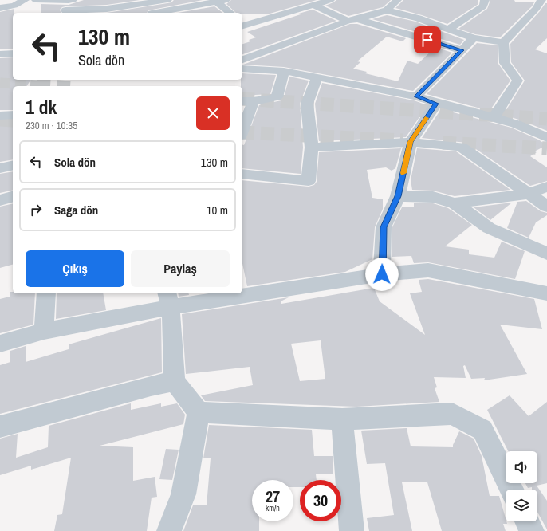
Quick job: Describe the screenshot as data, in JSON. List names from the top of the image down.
{
  "page": {
    "turn": ["130 m", "Sola dön"],
    "heading": ["1 dk", "230 m · 10:35"],
    "list": [
      {
        "name": "Sola dön",
        "value": "130 m"
      },
      {
        "name": "Sağa dön",
        "value": "10 m"
      }
    ],
    "buttons": ["Çıkış", "Paylaş"],
    "speed": "27 km/h",
    "limit": "30"
  }
}
